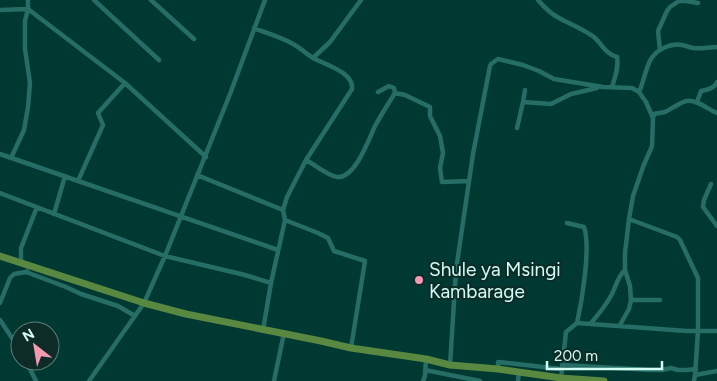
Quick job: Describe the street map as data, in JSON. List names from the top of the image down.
{
  "places": ["Shule ya Msingi Kambarage"],
  "scale_bar": "200 m",
  "north": "top left"
}
